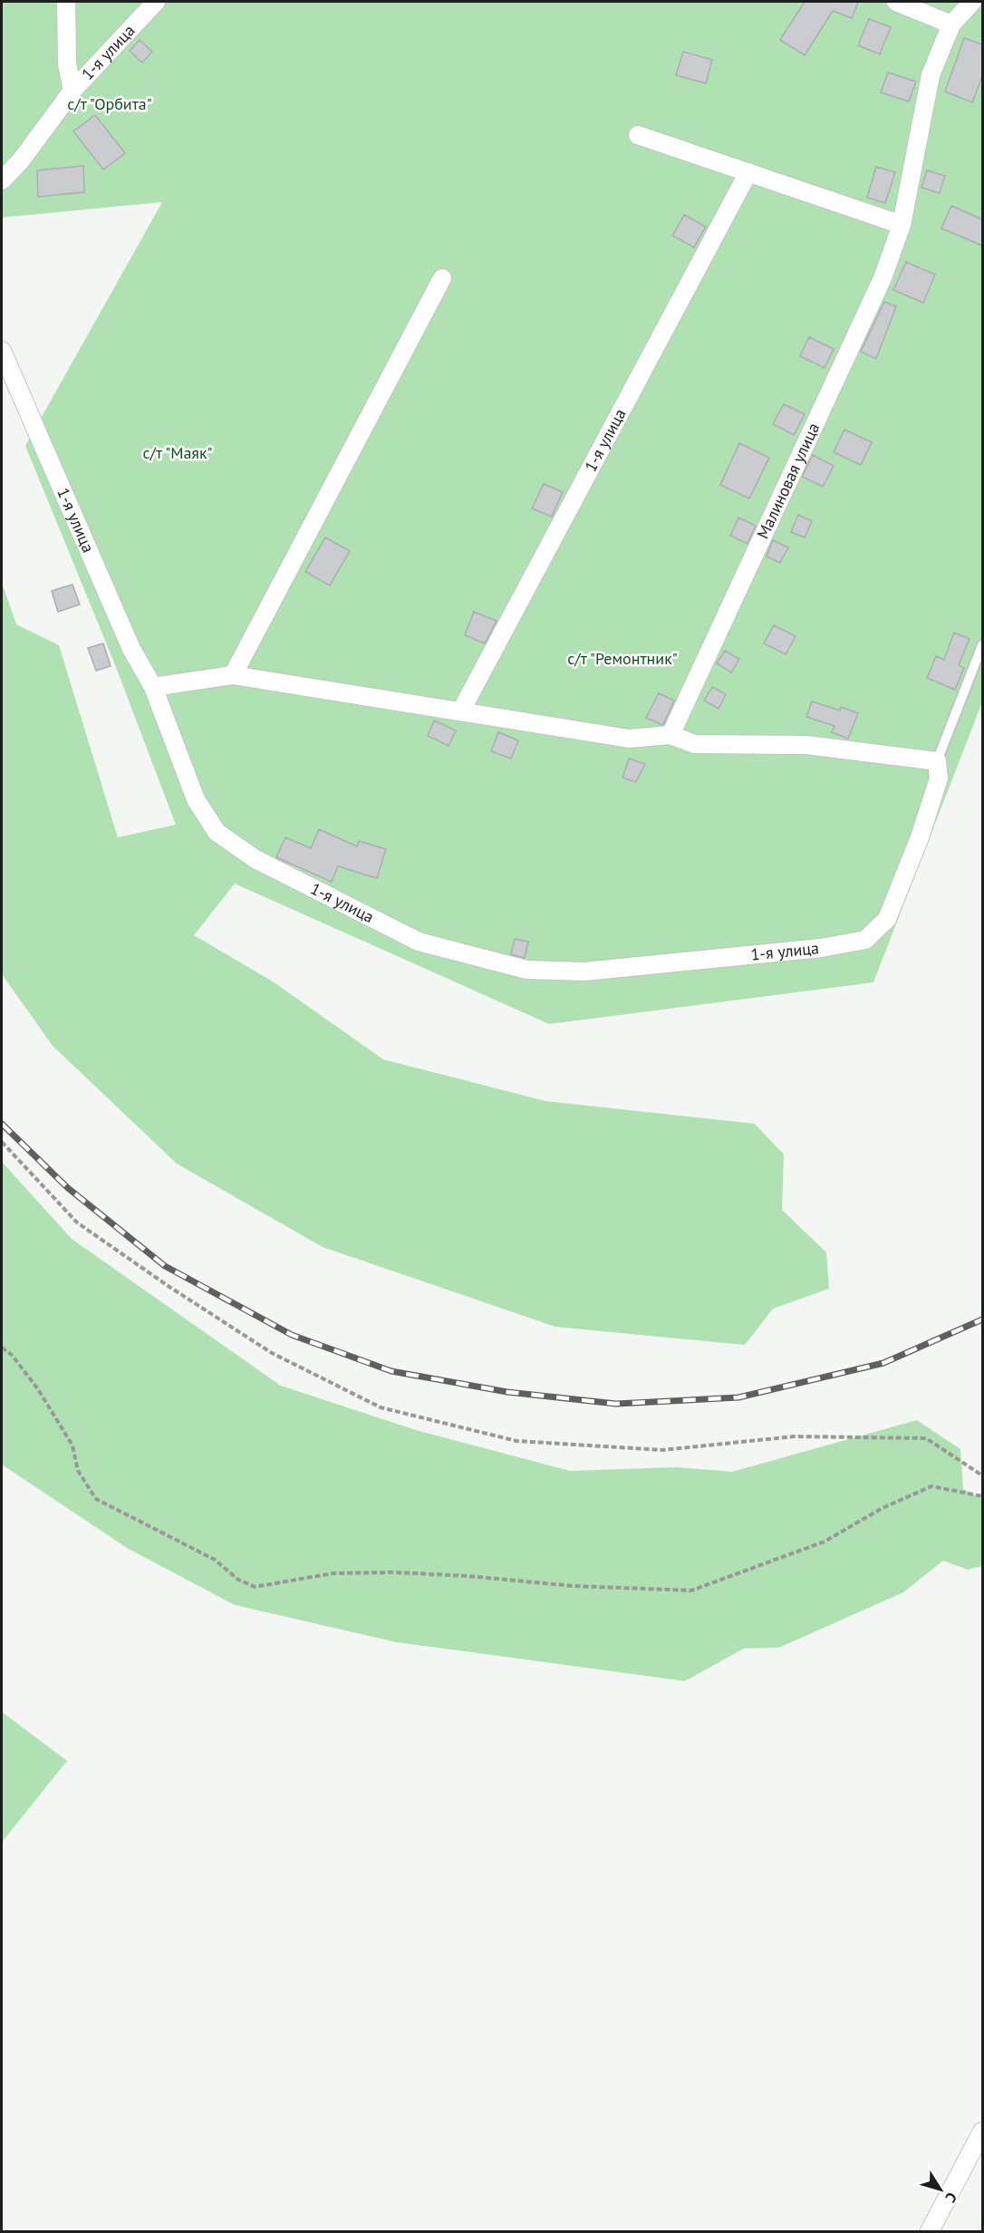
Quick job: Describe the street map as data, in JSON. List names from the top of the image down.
{
  "streets": {
    "street": ["1-я улица", "Малиновая улица"]
  },
  "parks": ["с/т \"Орбита\"", "с/т \"Маяк\"", "с/т \"Ремонтник\""],
  "north": "bottom right"
}
